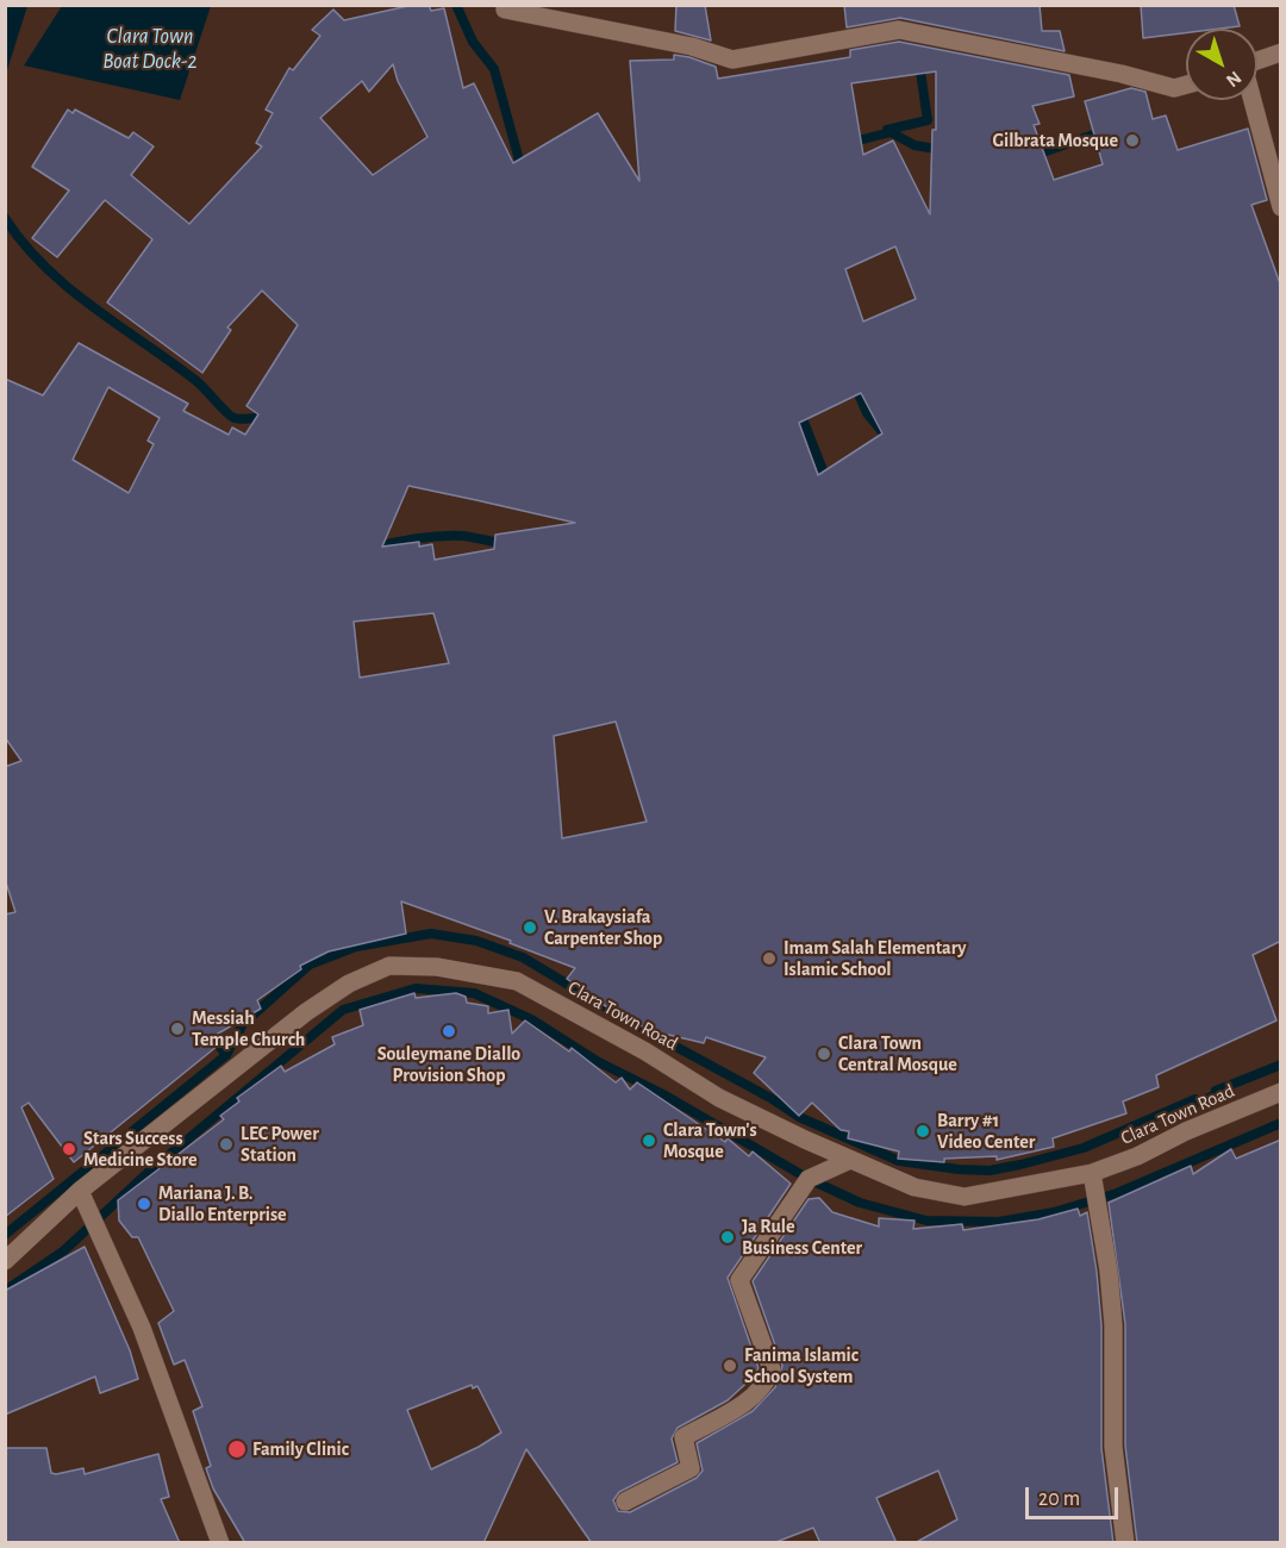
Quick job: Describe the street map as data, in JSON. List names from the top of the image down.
{
  "streets": {
    "street": ["Clara Town Road"]
  },
  "water": ["Clara Town Boat Dock-2"],
  "places": [
    "Gilbrata Mosque",
    "V. Brakaysiafa Carpenter Shop",
    "Imam Salah Elementary Islamic School",
    "Messiah Temple Church",
    "Souleymane Diallo Provision Shop",
    "Clara Town Central Mosque",
    "Barry #1 Video Center",
    "Clara Town's Mosque",
    "LEC Power Station",
    "Stars Success Medicine Store",
    "Mariana J. B. Diallo Enterprise",
    "Ja Rule Business Center",
    "Fanima Islamic School System",
    "Family Clinic"
  ],
  "scale_bar": "20 m",
  "north": "bottom right"
}
